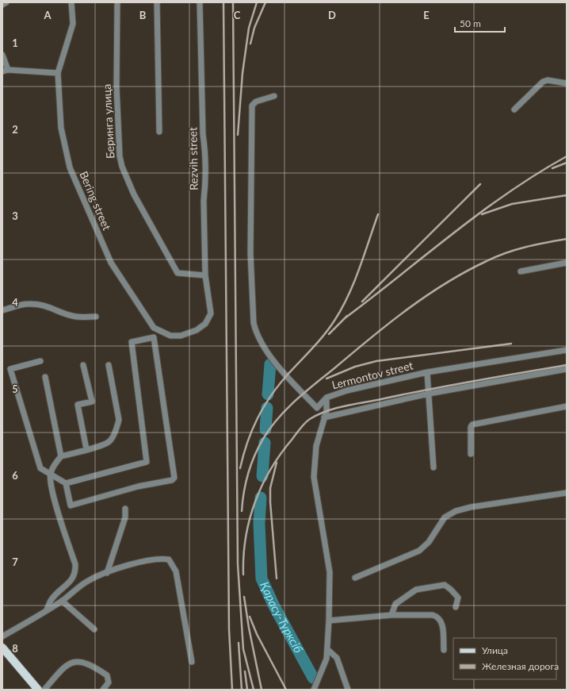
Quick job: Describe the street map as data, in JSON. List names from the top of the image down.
{
  "streets": {
    "street": [
      "Беринга улица",
      "Rezvih street",
      "Bering street",
      "Lermontov street"
    ]
  },
  "crossings": [
    ["Беринга улица", "Rezvih street"],
    ["Rezvih street", "Bering street"]
  ],
  "water": ["Қарасу-Түрксіб"],
  "legend": ["Улица", "Железная дорога"],
  "scale_bar": "50 m",
  "grid": {
    "columns": [
      "A",
      "B",
      "C",
      "D",
      "E"
    ],
    "rows": [
      "1",
      "2",
      "3",
      "4",
      "5",
      "6",
      "7",
      "8"
    ]
  }
}
